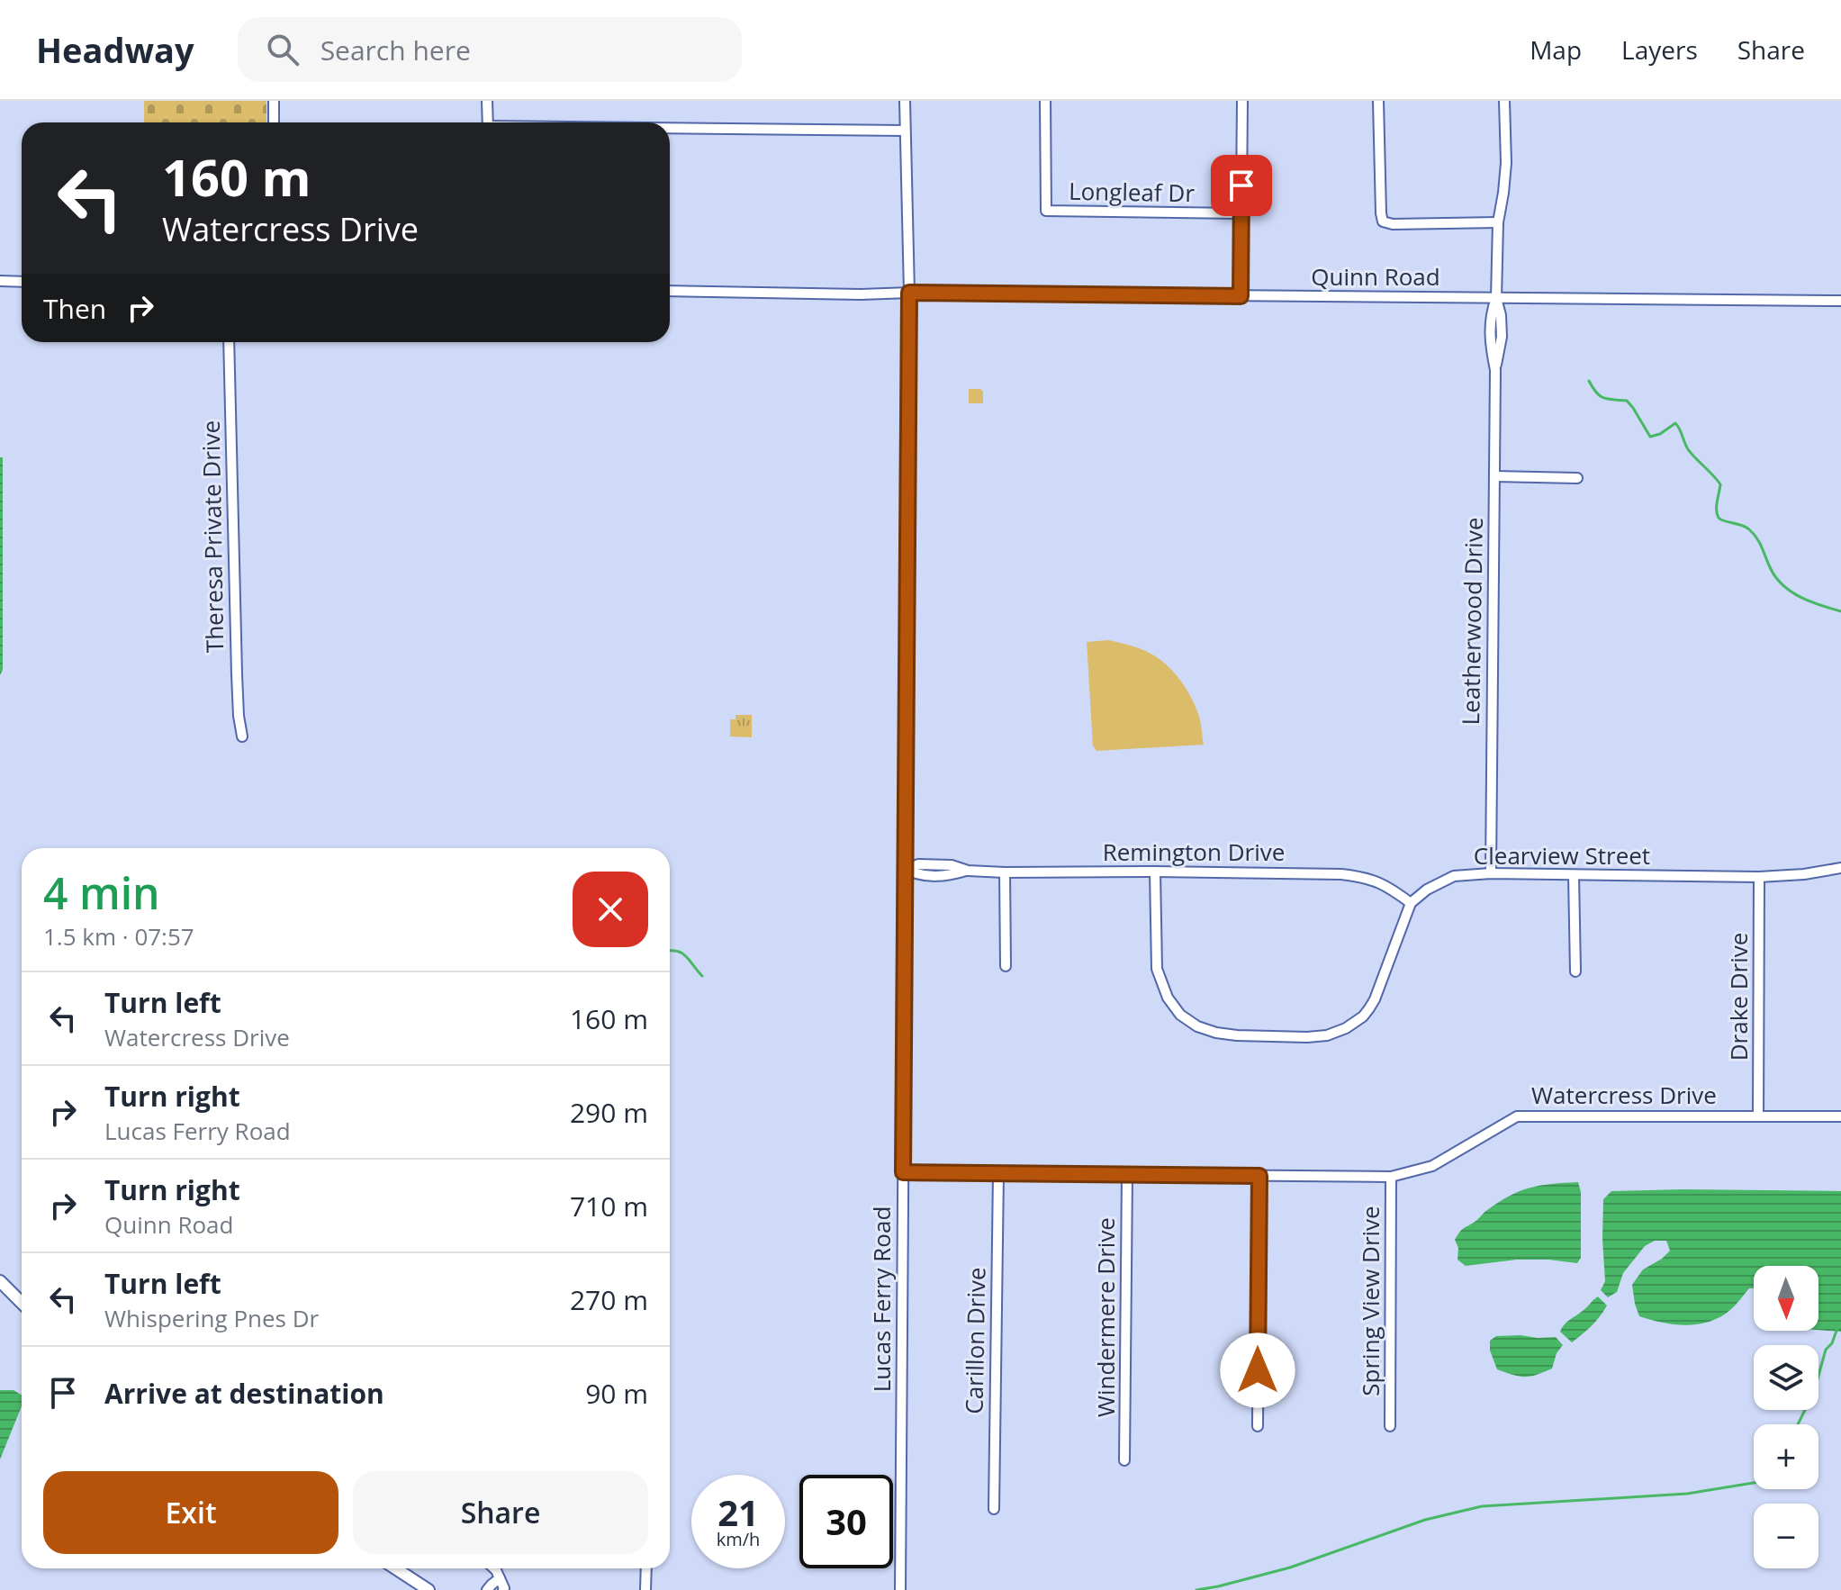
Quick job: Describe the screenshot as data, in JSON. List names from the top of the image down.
{
  "streets": {
    "street": [
      "Longleaf Dr",
      "Quinn Road",
      "Theresa Private Drive",
      "Leatherwood Drive",
      "Remington Drive",
      "Clearview Street",
      "Drake Drive",
      "Watercress Drive",
      "Lucas Ferry Road",
      "Spring View Drive",
      "Windermere Drive",
      "Carillon Drive"
    ]
  },
  "crossings": [
    ["Quinn Road", "Leatherwood Drive"],
    ["Quinn Road", "Lucas Ferry Road"],
    ["Leatherwood Drive", "Clearview Street"],
    ["Remington Drive", "Clearview Street"],
    ["Remington Drive", "Lucas Ferry Road"],
    ["Clearview Street", "Drake Drive"],
    ["Drake Drive", "Watercress Drive"],
    ["Watercress Drive", "Lucas Ferry Road"],
    ["Watercress Drive", "Spring View Drive"],
    ["Watercress Drive", "Windermere Drive"],
    ["Watercress Drive", "Carillon Drive"]
  ],
  "north": "bottom",
  "page": {
    "header": "Headway",
    "search": "Search here",
    "nav": ["Map", "Layers", "Share"],
    "turn": ["160 m", "Watercress Drive"],
    "then": "Then",
    "heading": ["4 min", "1.5 km · 07:57"],
    "list": [
      {
        "name": "Turn left",
        "note": "Watercress Drive",
        "value": "160 m"
      },
      {
        "name": "Turn right",
        "note": "Lucas Ferry Road",
        "value": "290 m"
      },
      {
        "name": "Turn right",
        "note": "Quinn Road",
        "value": "710 m"
      },
      {
        "name": "Turn left",
        "note": "Whispering Pnes Dr",
        "value": "270 m"
      },
      {
        "name": "Arrive at destination",
        "value": "90 m"
      }
    ],
    "map_buttons": ["+", "−"],
    "buttons": ["Exit", "Share"],
    "speed": "21 km/h",
    "limit": "30"
  }
}
